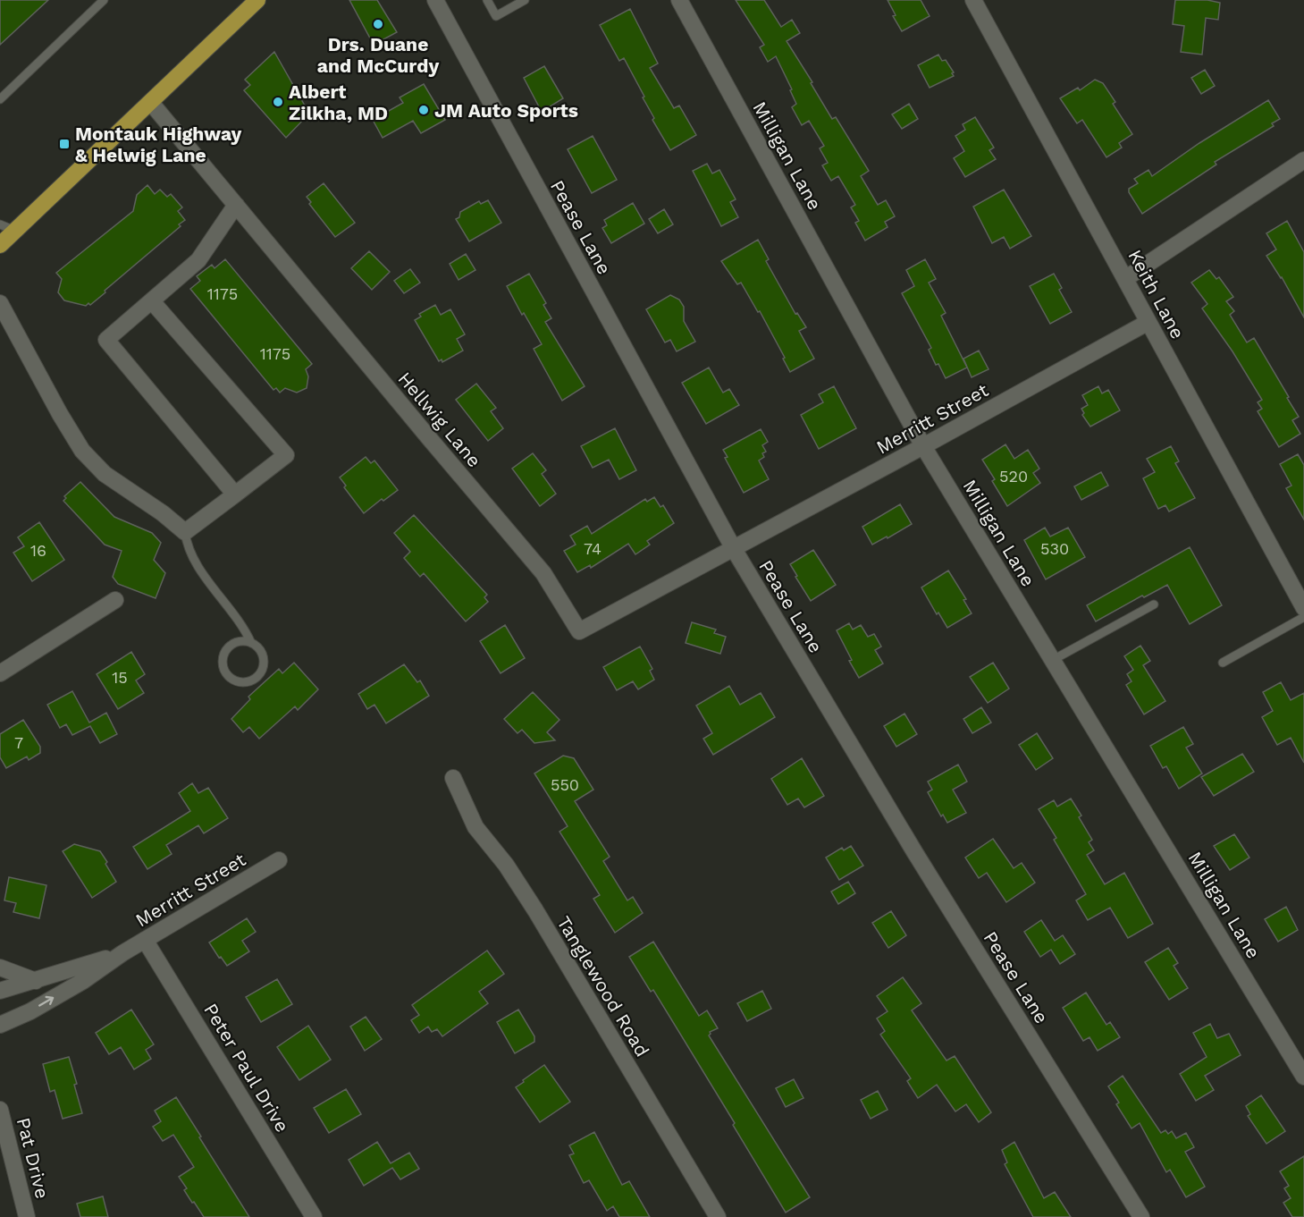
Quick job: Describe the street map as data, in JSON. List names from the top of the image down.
{
  "streets": {
    "street": [
      "Milligan Lane",
      "Pease Lane",
      "Keith Lane",
      "Merritt Street",
      "Hellwig Lane",
      "Tanglewood Road",
      "Peter Paul Drive",
      "Pat Drive"
    ]
  },
  "crossings": [
    ["Milligan Lane", "Merritt Street"],
    ["Pease Lane", "Merritt Street"],
    ["Pease Lane", "Hellwig Lane"],
    ["Keith Lane", "Merritt Street"],
    ["Merritt Street", "Hellwig Lane"],
    ["Merritt Street", "Peter Paul Drive"]
  ],
  "places": {
    "other": ["Drs. Duane and McCurdy", "Albert Zilkha, MD", "JM Auto Sports"],
    "transit": ["Montauk Highway & Helwig Lane"]
  },
  "house_numbers": [
    "1175",
    "1175",
    "520",
    "74",
    "530",
    "16",
    "15",
    "7",
    "550"
  ]
}
